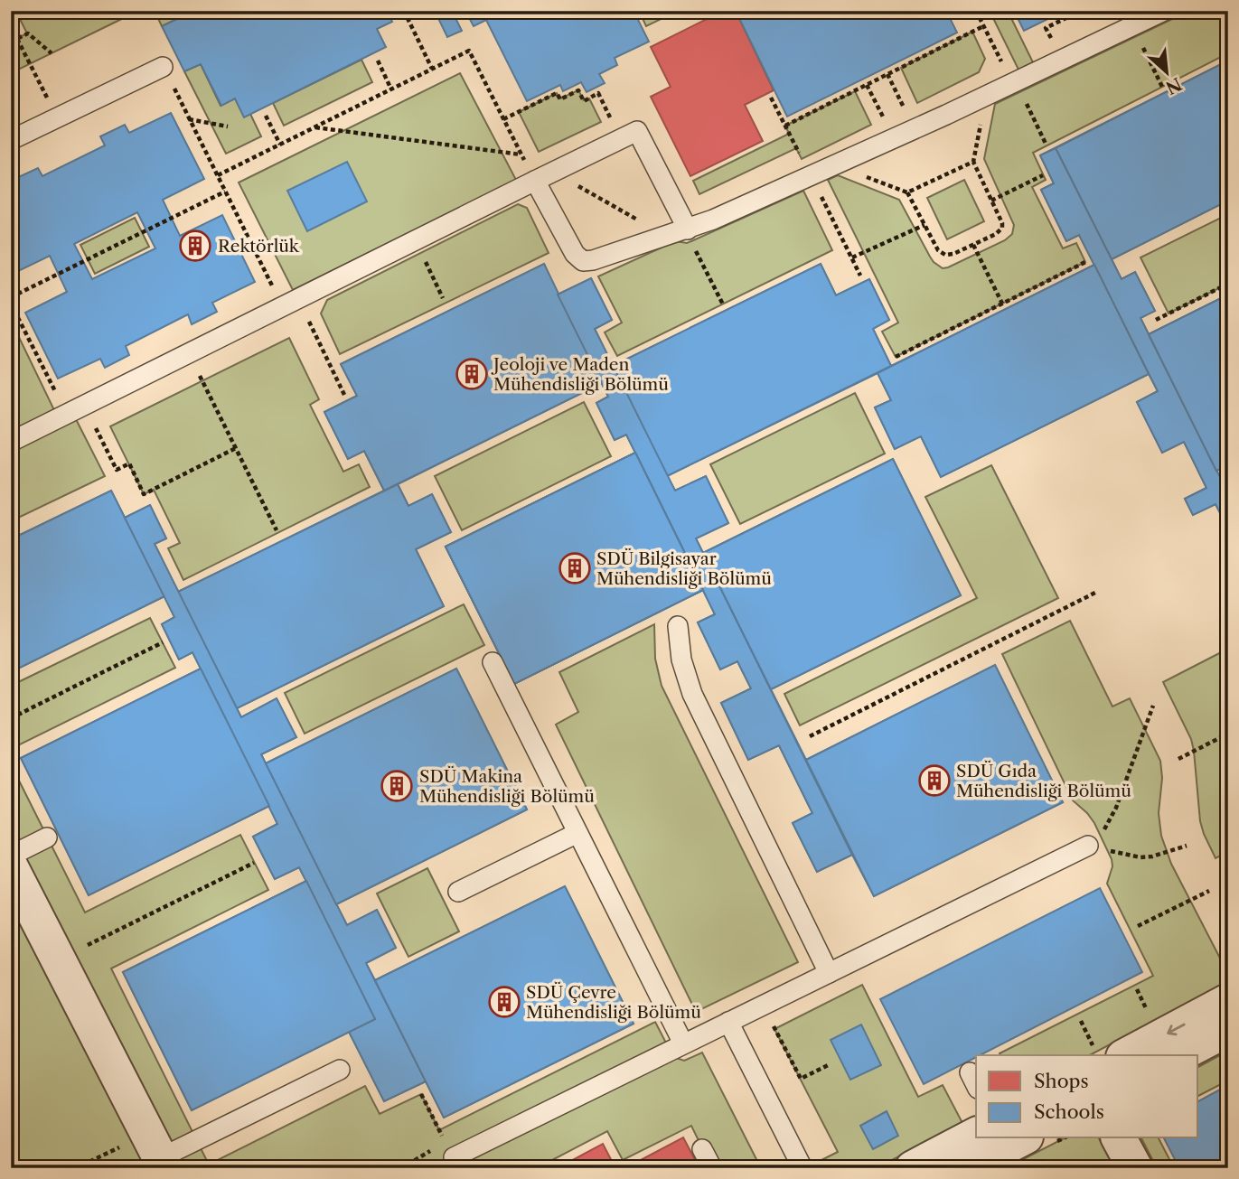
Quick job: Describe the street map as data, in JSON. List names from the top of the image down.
{
  "places": {
    "building": [
      "Rektörlük",
      "Jeoloji ve Maden Mühendisliği Bölümü",
      "SDÜ Bilgisayar Mühendisliği Bölümü",
      "SDÜ Gıda Mühendisliği Bölümü",
      "SDÜ Makina Mühendisliği Bölümü",
      "SDÜ Çevre Mühendisliği Bölümü"
    ]
  },
  "legend": ["Shops", "Schools"],
  "north": "bottom right"
}
